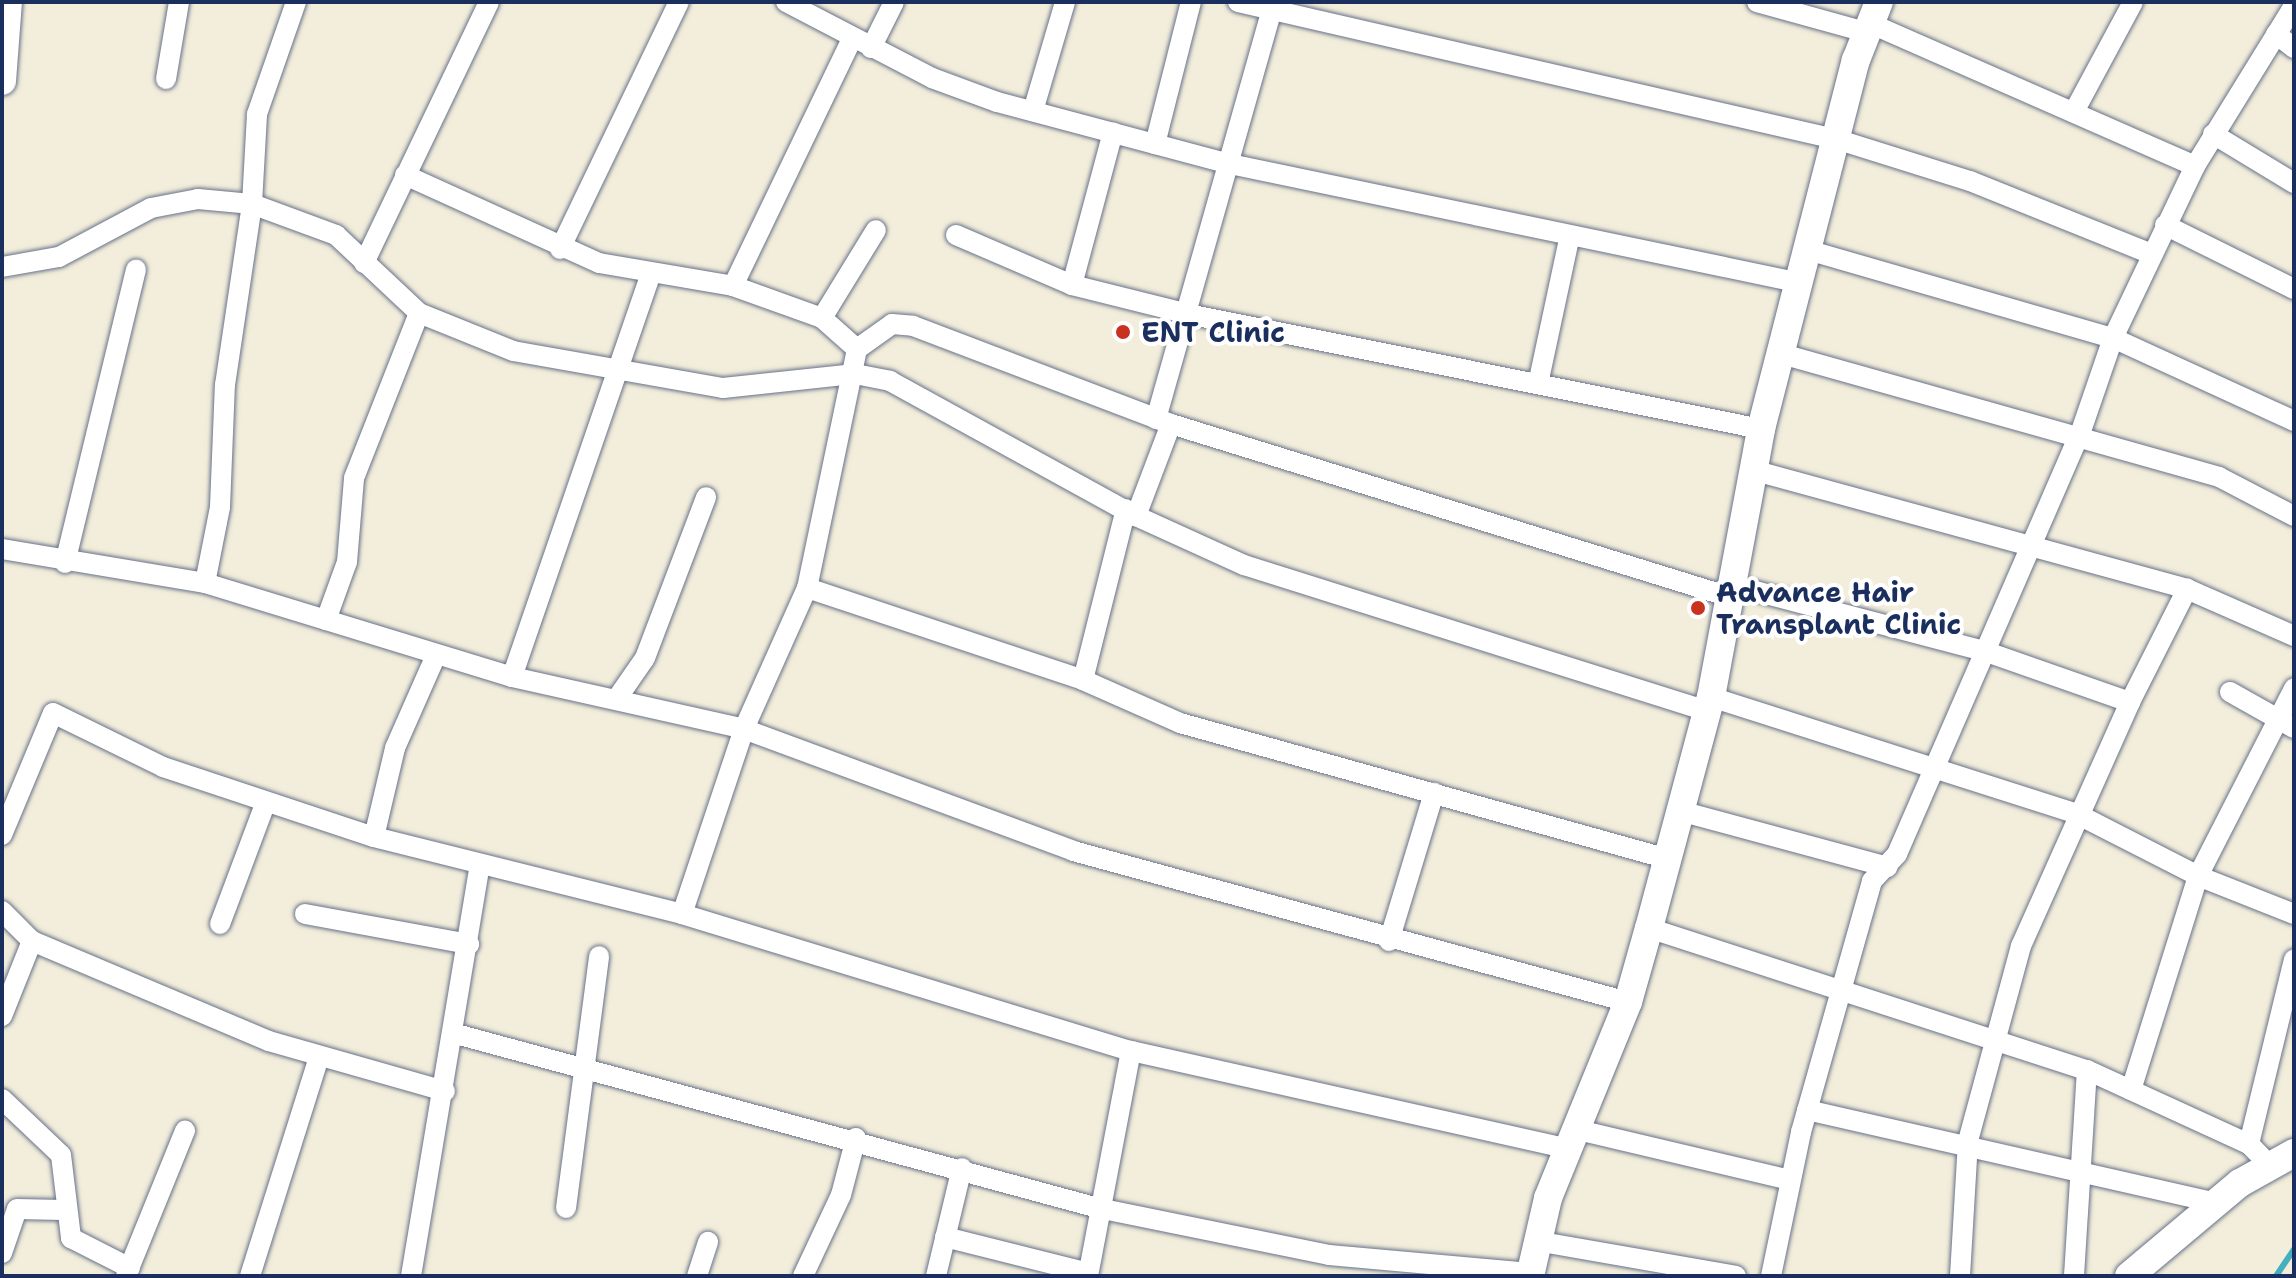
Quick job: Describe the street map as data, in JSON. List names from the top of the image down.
{
  "places": ["ENT Clinic", "Advance Hair Transplant Clinic"]
}
